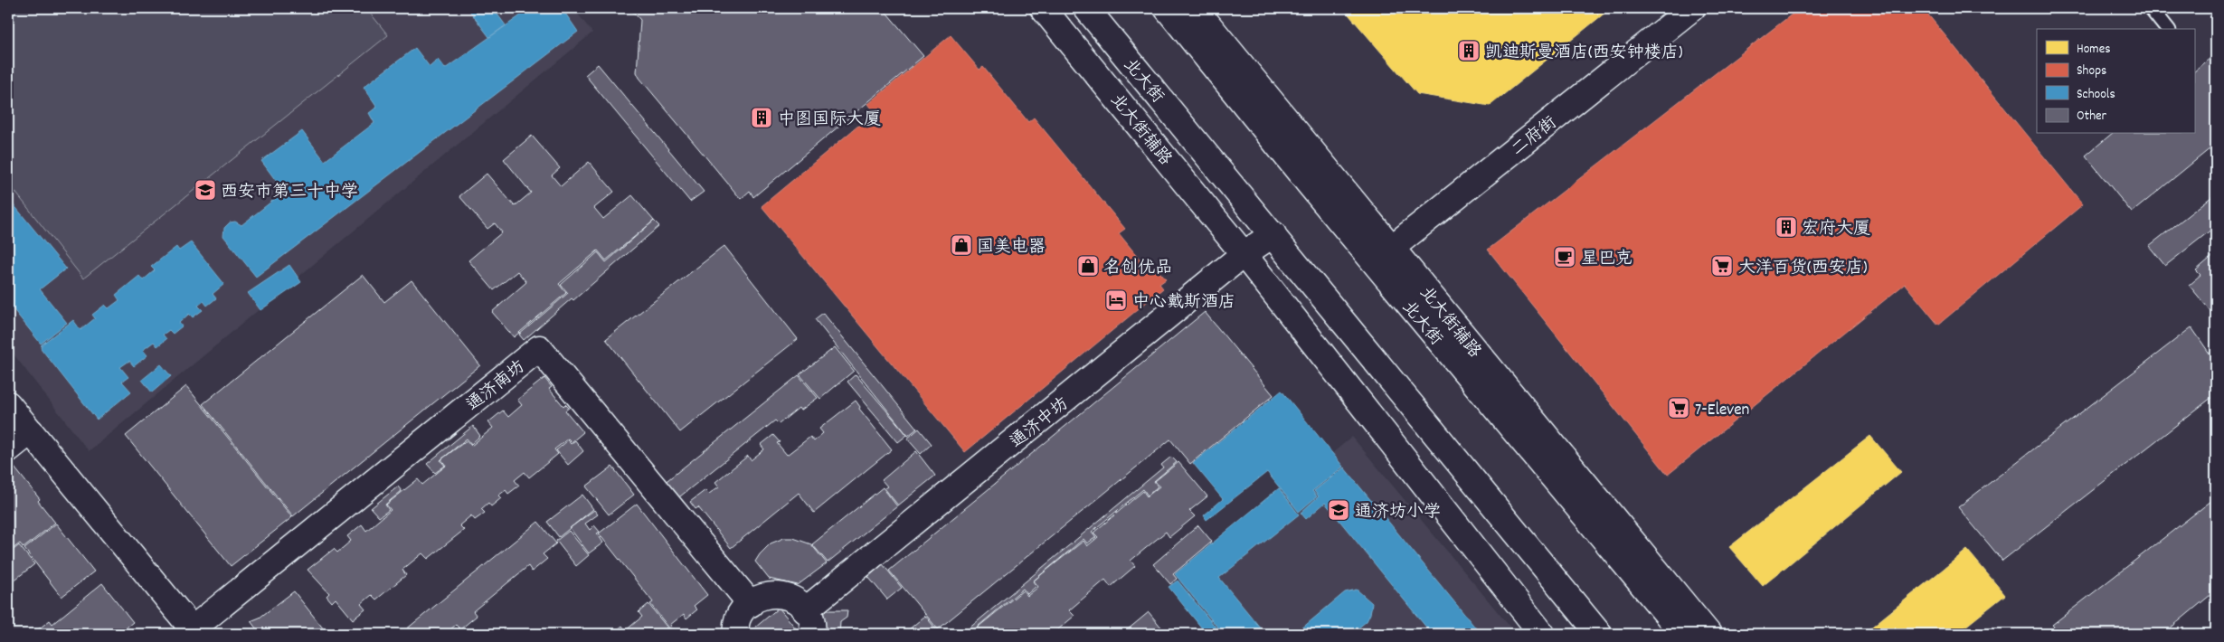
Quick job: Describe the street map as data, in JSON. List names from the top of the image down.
{
  "streets": {
    "street": [
      "北大街",
      "北大街辅路",
      "二府街",
      "通济南坊",
      "通济中坊"
    ]
  },
  "crossings": [
    ["北大街", "北大街辅路"],
    ["北大街", "二府街"],
    ["北大街", "通济中坊"],
    ["北大街辅路", "二府街"],
    ["北大街辅路", "通济中坊"]
  ],
  "places": {
    "building": ["凯迪斯曼酒店(西安钟楼店)", "中图国际大厦", "宏府大厦"],
    "school or university": ["西安市第三十中学", "通济坊小学"],
    "shop": ["国美电器", "名创优品"],
    "cafe": ["星巴克"],
    "supermarket": ["大洋百货(西安店)", "7-Eleven"],
    "hotel": ["中心戴斯酒店"]
  },
  "legend": [
    "Homes",
    "Shops",
    "Schools",
    "Other"
  ]
}
